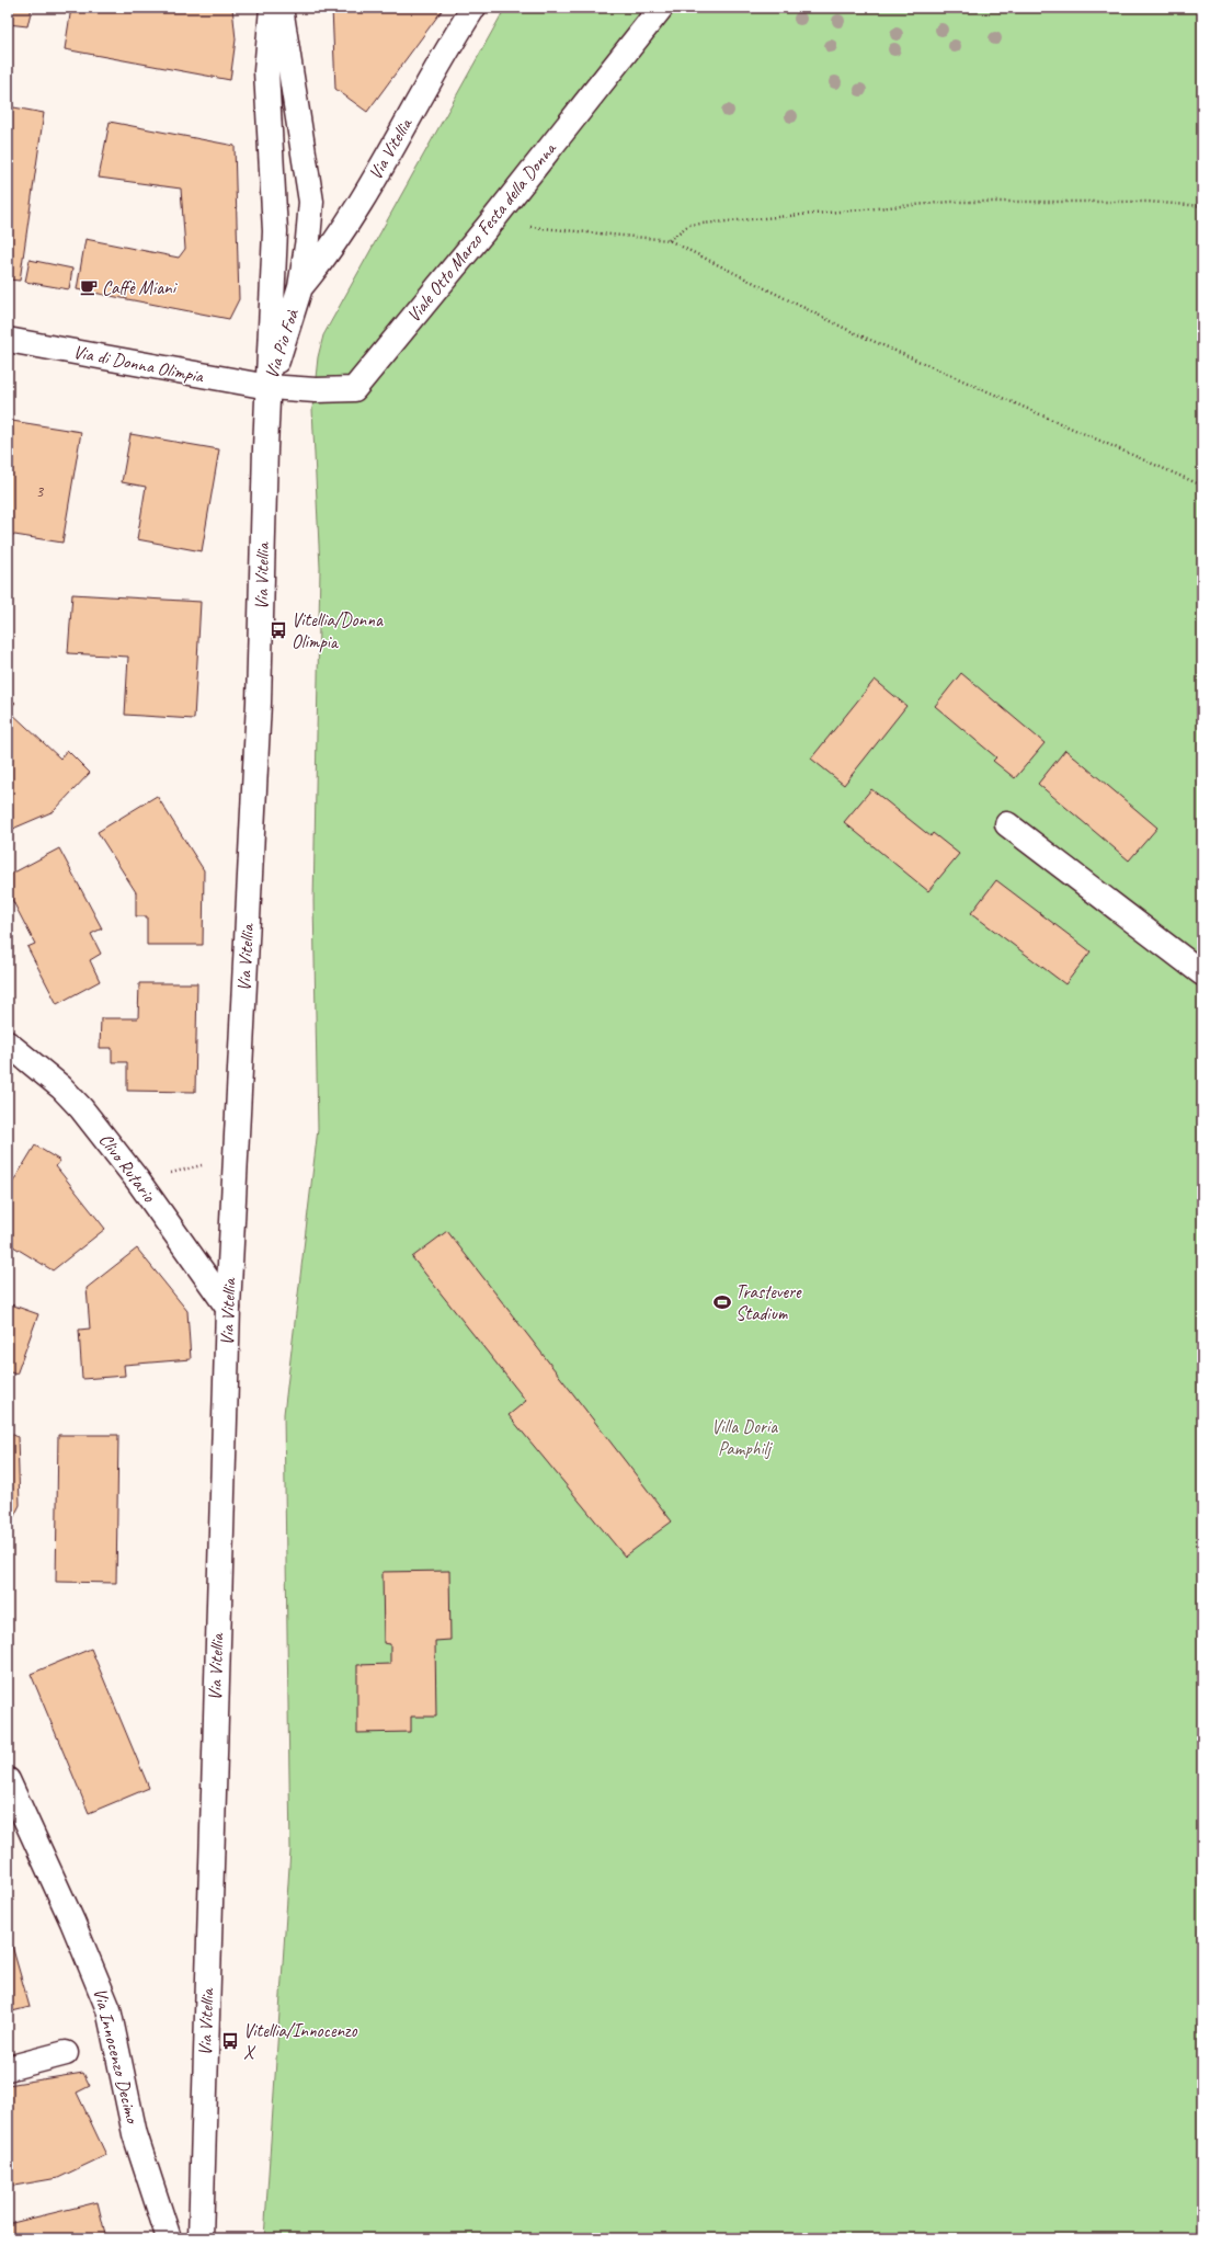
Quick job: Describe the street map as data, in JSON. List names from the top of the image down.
{
  "streets": {
    "street": [
      "Via Vitellia",
      "Viale Otto Marzo Festa della Donna",
      "Via Pio Foà",
      "Via di Donna Olimpia",
      "Clivo Rutario",
      "Via Innocenzo Decimo"
    ]
  },
  "crossings": [
    ["Via Vitellia", "Viale Otto Marzo Festa della Donna"],
    ["Via Vitellia", "Via Pio Foà"],
    ["Via Vitellia", "Via di Donna Olimpia"],
    ["Via Vitellia", "Clivo Rutario"],
    ["Viale Otto Marzo Festa della Donna", "Via Pio Foà"],
    ["Viale Otto Marzo Festa della Donna", "Via di Donna Olimpia"],
    ["Via Pio Foà", "Via di Donna Olimpia"]
  ],
  "parks": ["Villa Doria Pamphilj"],
  "places": {
    "cafe": ["Caffè Miani"],
    "bus stop": ["Vitellia/Donna Olimpia", "Vitellia/Innocenzo X"],
    "sports": ["Trastevere Stadium"]
  },
  "house_numbers": ["3"]
}
